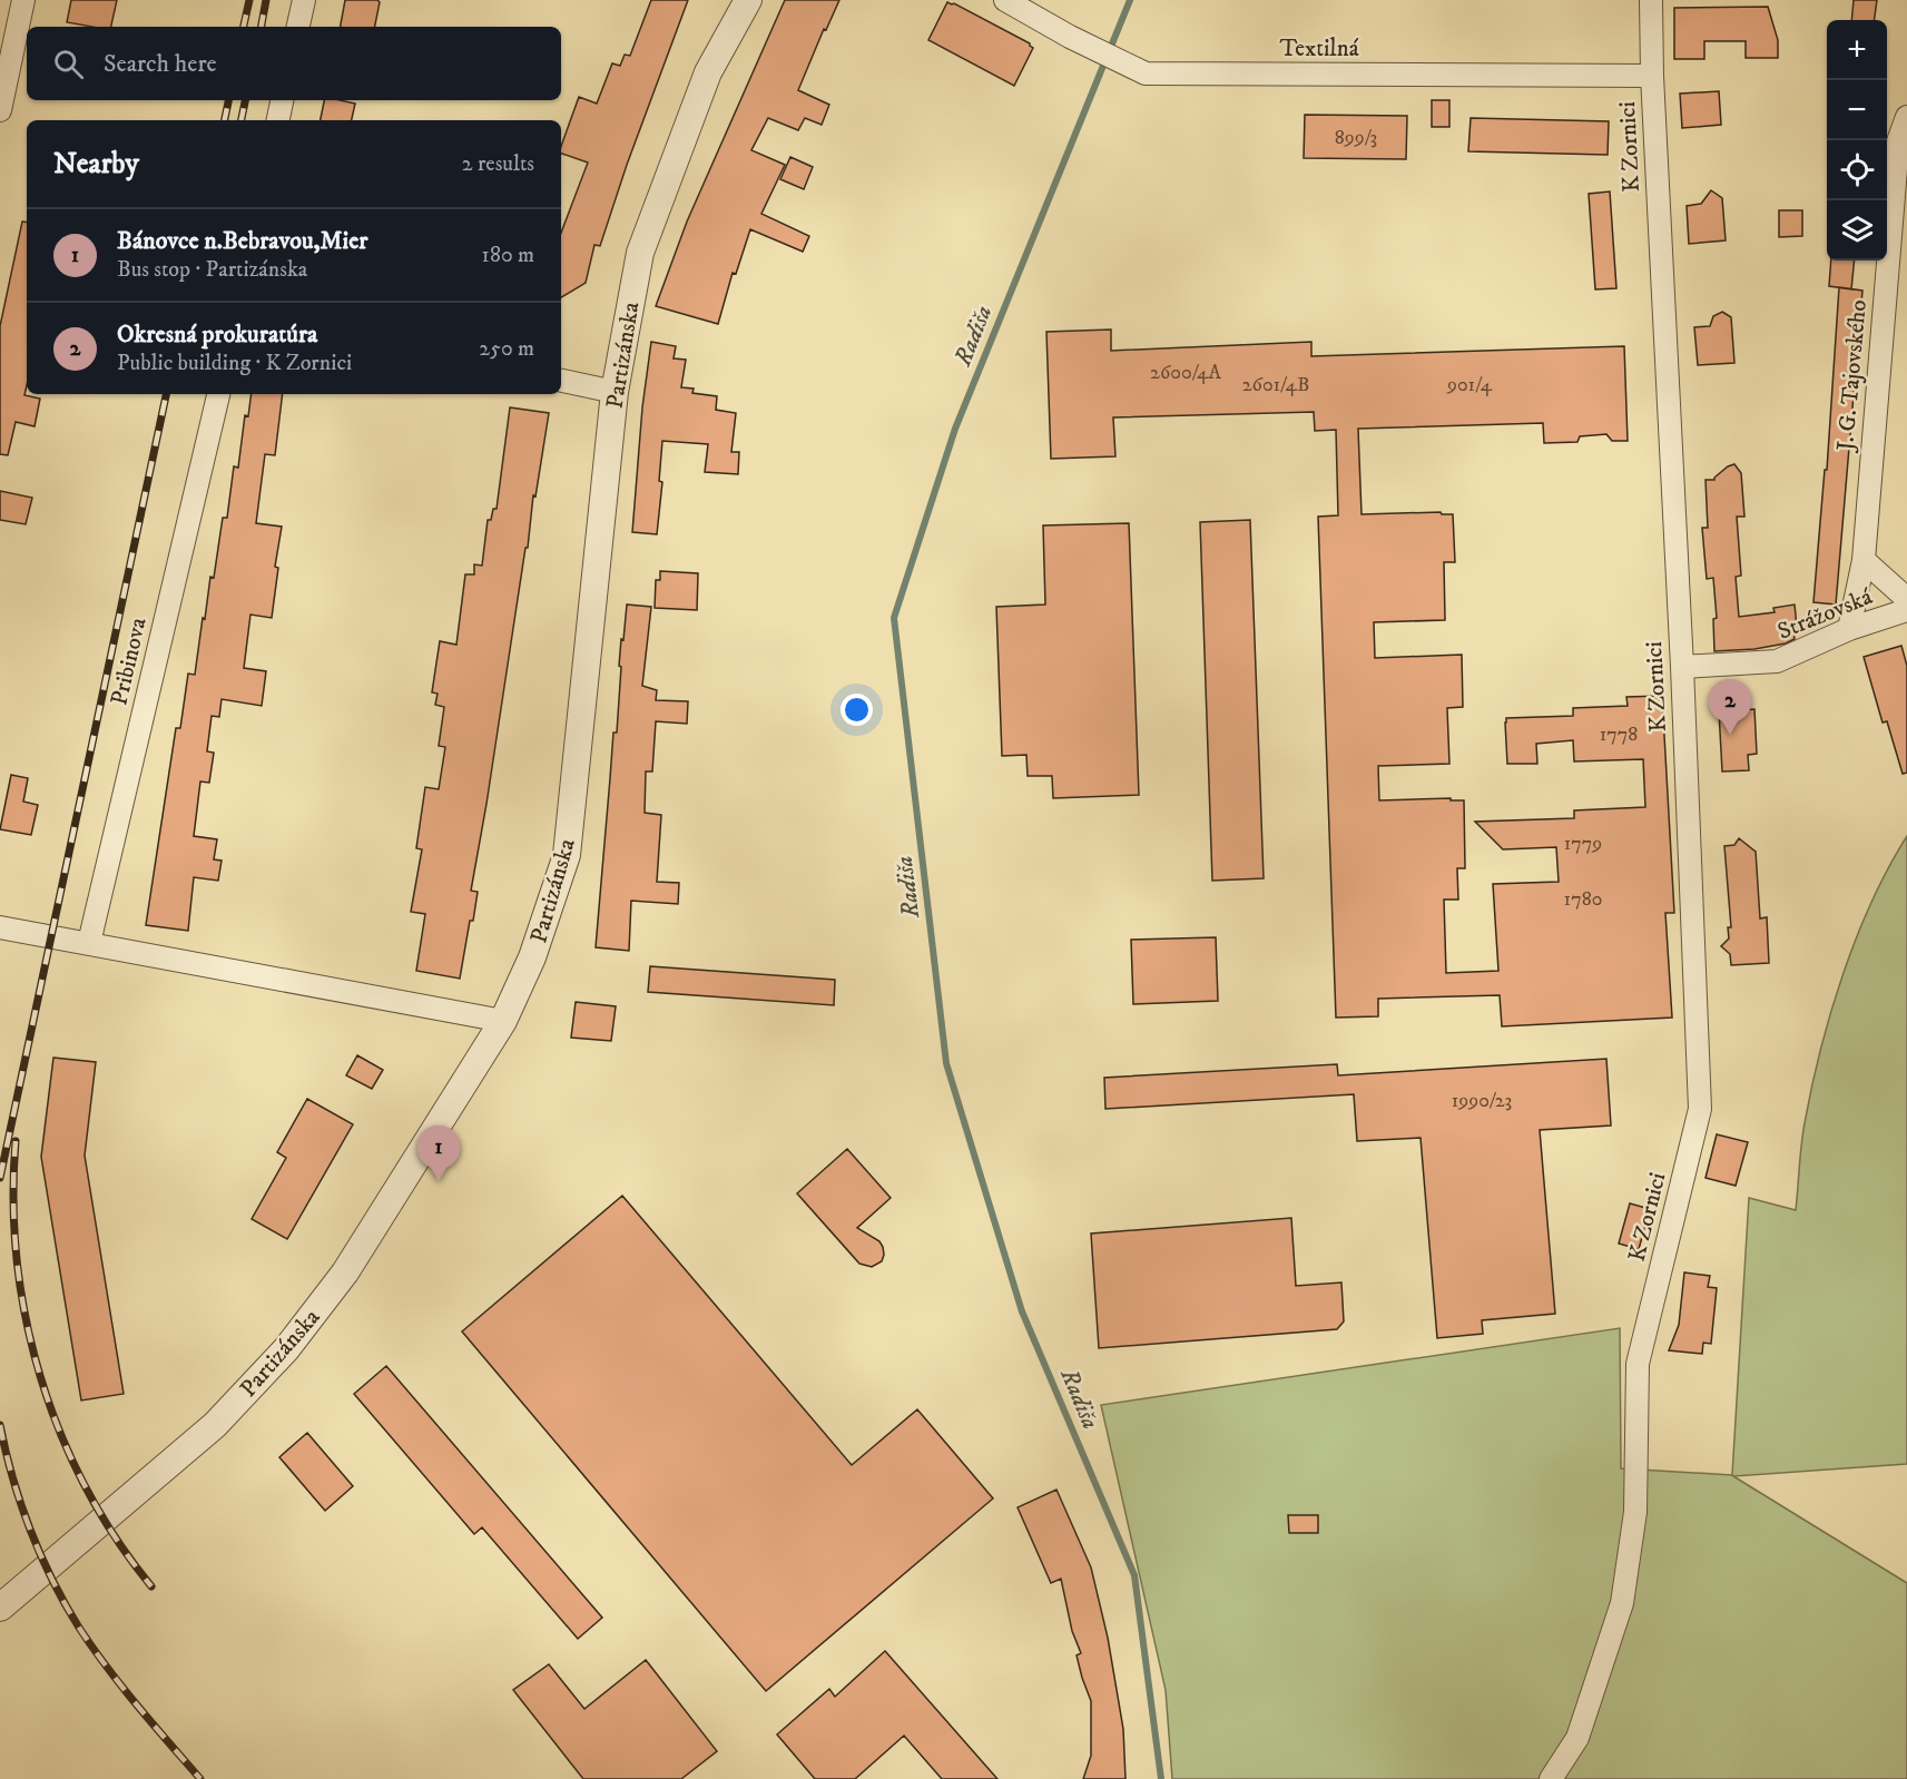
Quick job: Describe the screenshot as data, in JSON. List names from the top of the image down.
{
  "streets": {
    "street": [
      "Textilná",
      "K Zornici",
      "Partizánska",
      "J. G. Tajovského",
      "Strážovská",
      "Pribinova"
    ]
  },
  "crossings": [
    ["Textilná", "K Zornici"],
    ["K Zornici", "Strážovská"],
    ["J. G. Tajovského", "Strážovská"]
  ],
  "water": ["Radiša"],
  "house_numbers": [
    "899/3",
    "2600/4A",
    "2601/4B",
    "901/4",
    "1778",
    "1779",
    "1780",
    "1990/23"
  ],
  "page": {
    "map_buttons": ["+", "−"],
    "search": "Search here",
    "heading": ["Nearby", "2 results"],
    "list": [
      {
        "mark": "1",
        "name": "Bánovce n.Bebravou,Mier",
        "note": "Bus stop · Partizánska",
        "value": "180 m"
      },
      {
        "mark": "2",
        "name": "Okresná prokuratúra",
        "note": "Public building · K Zornici",
        "value": "250 m"
      }
    ],
    "pins": ["2", "1"]
  }
}
